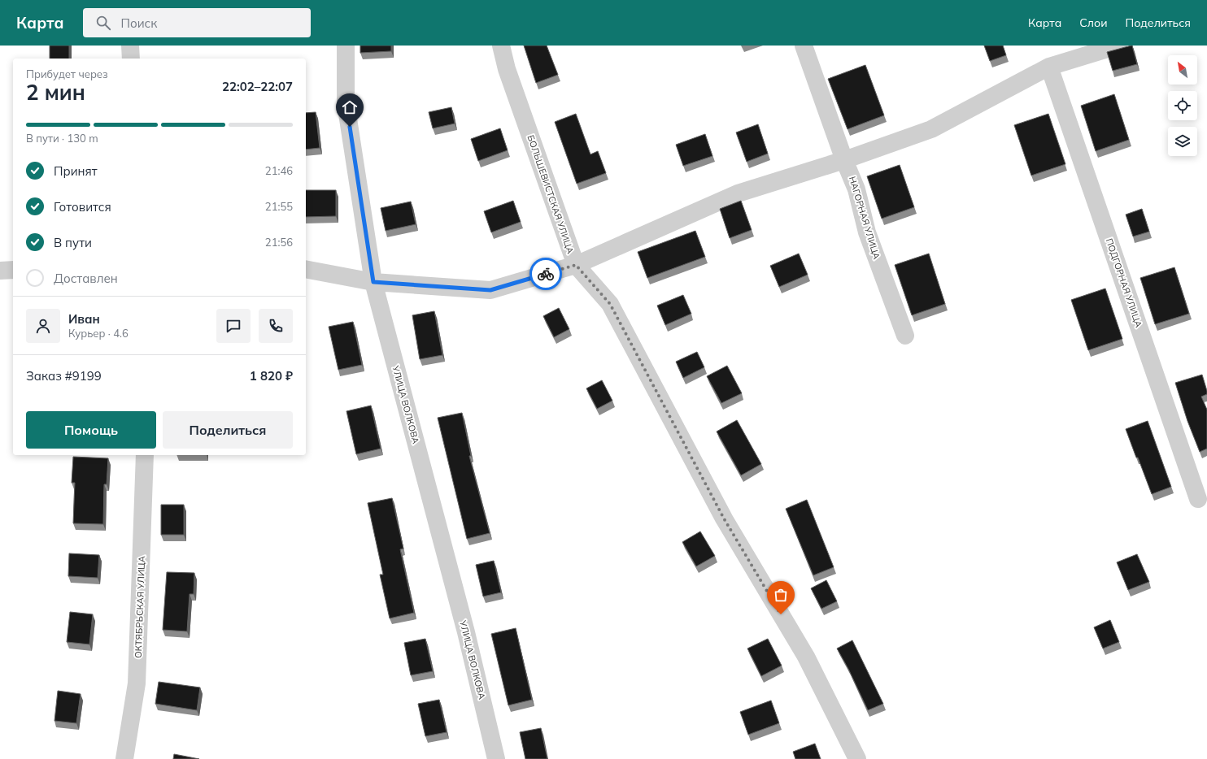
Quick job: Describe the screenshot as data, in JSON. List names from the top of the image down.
{
  "streets": {
    "street": [
      "БОЛЬШЕВИСТСКАЯ УЛИЦА",
      "НАГОРНАЯ УЛИЦА",
      "ПОДГОРНАЯ УЛИЦА",
      "УЛИЦА ВОЛКОВА",
      "ОКТЯБРЬСКАЯ УЛИЦА"
    ]
  },
  "north": "top left",
  "page": {
    "header": "Карта",
    "search": "Поиск",
    "nav": ["Карта", "Слои", "Поделиться"],
    "heading": ["2 мин", "Прибудет через", "22:02–22:07"],
    "panel": [
      "Иван",
      "Курьер · 4.6",
      "Заказ #9199",
      "1 820 ₽"
    ],
    "bar": "В пути · 130 m",
    "list": [
      ["Принят", "21:46"],
      ["Готовится", "21:55"],
      ["В пути", "21:56"],
      "Доставлен"
    ],
    "buttons": ["Помощь", "Поделиться"]
  }
}
